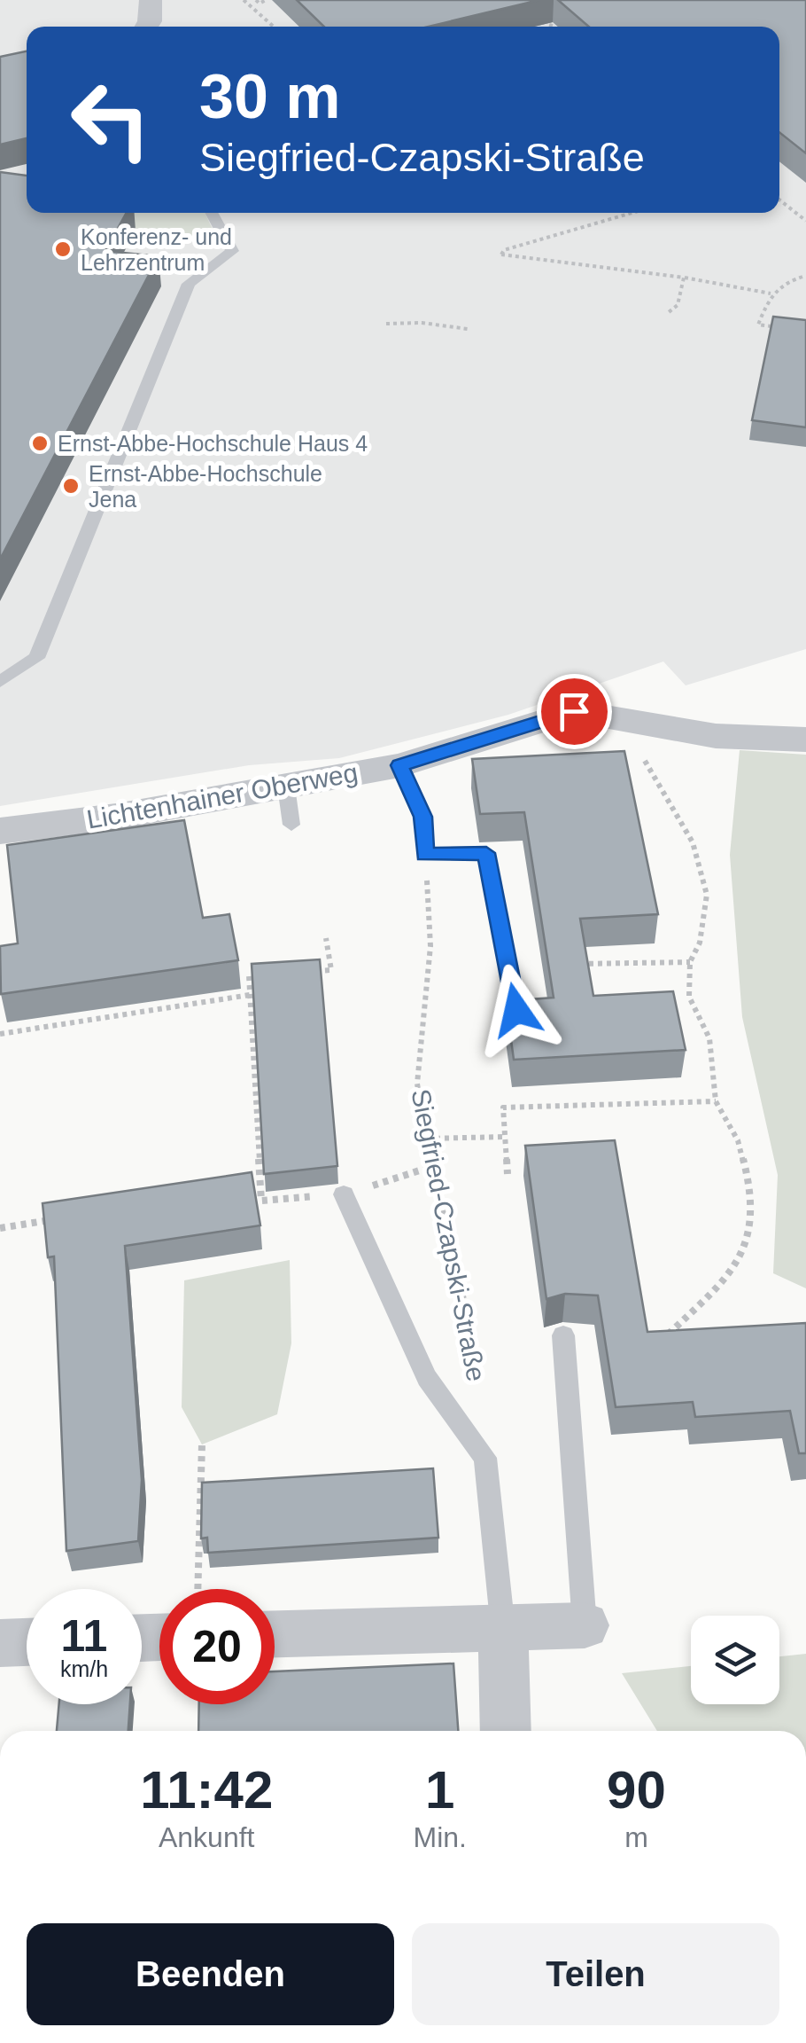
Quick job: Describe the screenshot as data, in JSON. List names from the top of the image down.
{
  "streets": {
    "street": ["Lichtenhainer Oberweg"],
    "lane": ["Siegfried-Czapski-Straße"]
  },
  "places": ["Konferenz- und Lehrzentrum", "Ernst-Abbe-Hochschule Haus 4", "Ernst-Abbe-Hochschule Jena"],
  "page": {
    "turn": ["30 m", "Siegfried-Czapski-Straße"],
    "speed": "11 km/h",
    "limit": "20",
    "eta": [
      "11:42",
      "Ankunft",
      "1",
      "Min.",
      "90",
      "m"
    ],
    "buttons": ["Beenden", "Teilen"]
  }
}
